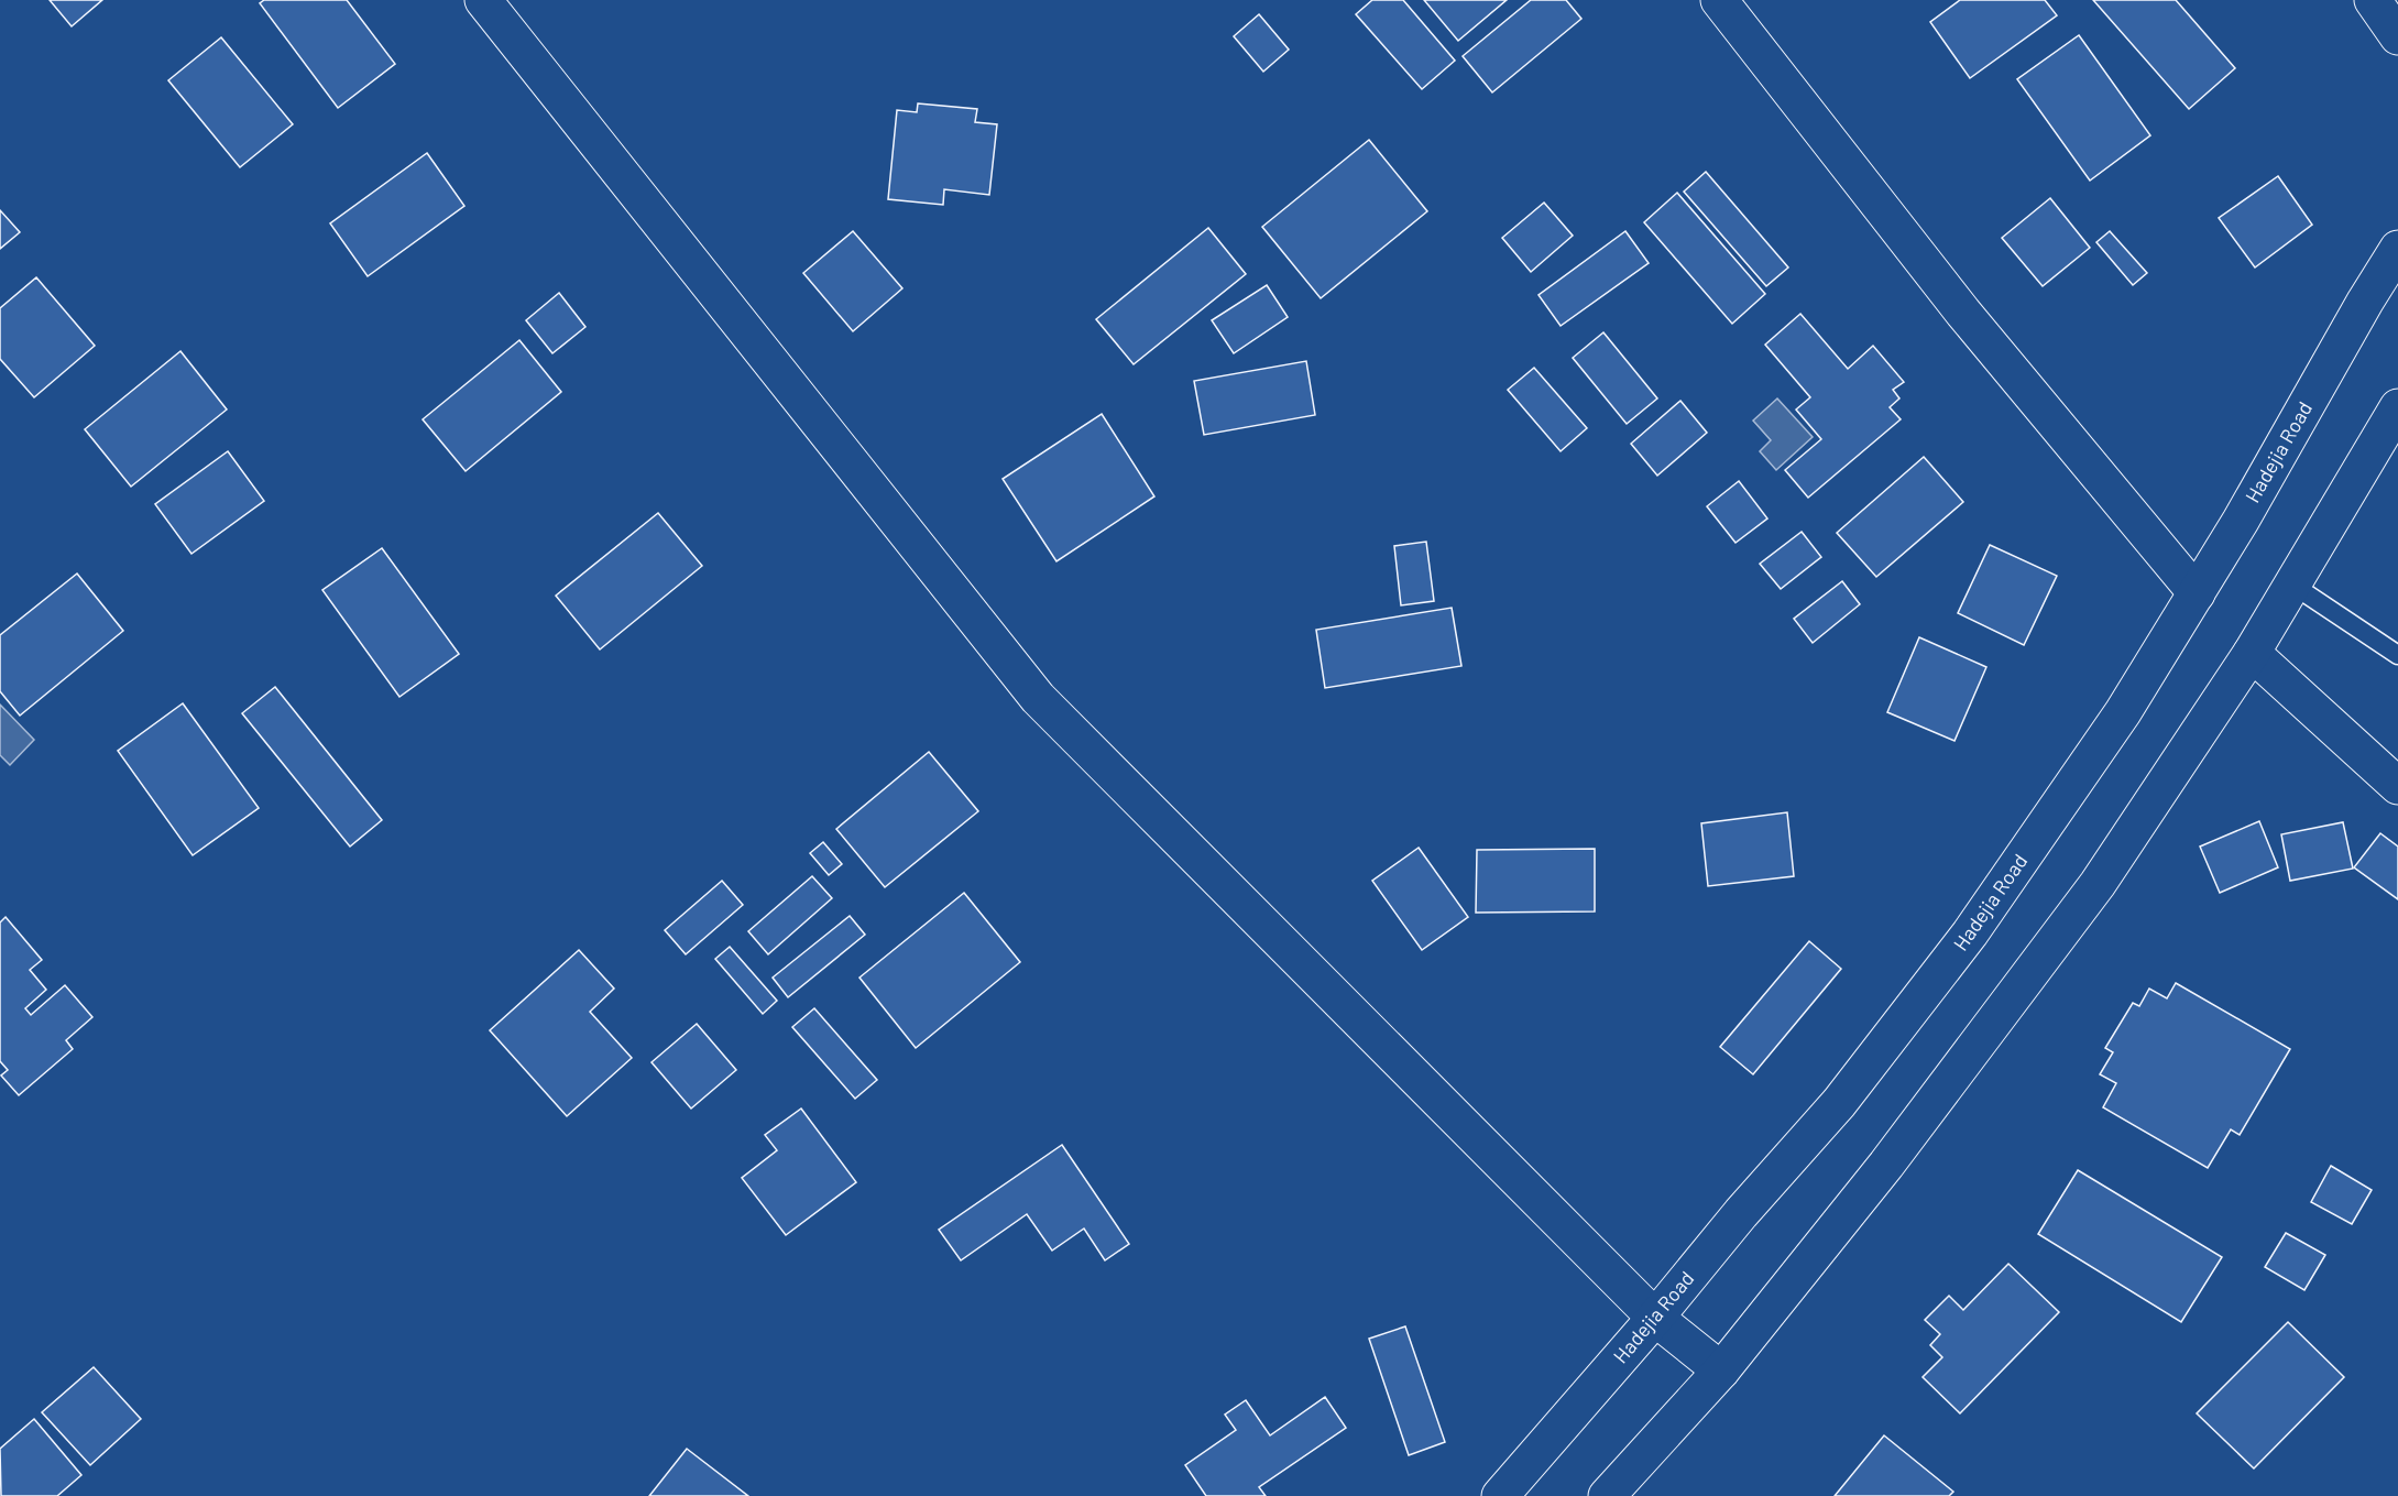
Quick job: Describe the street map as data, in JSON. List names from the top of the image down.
{
  "streets": {
    "main road": ["Hadejia Road"]
  }
}
